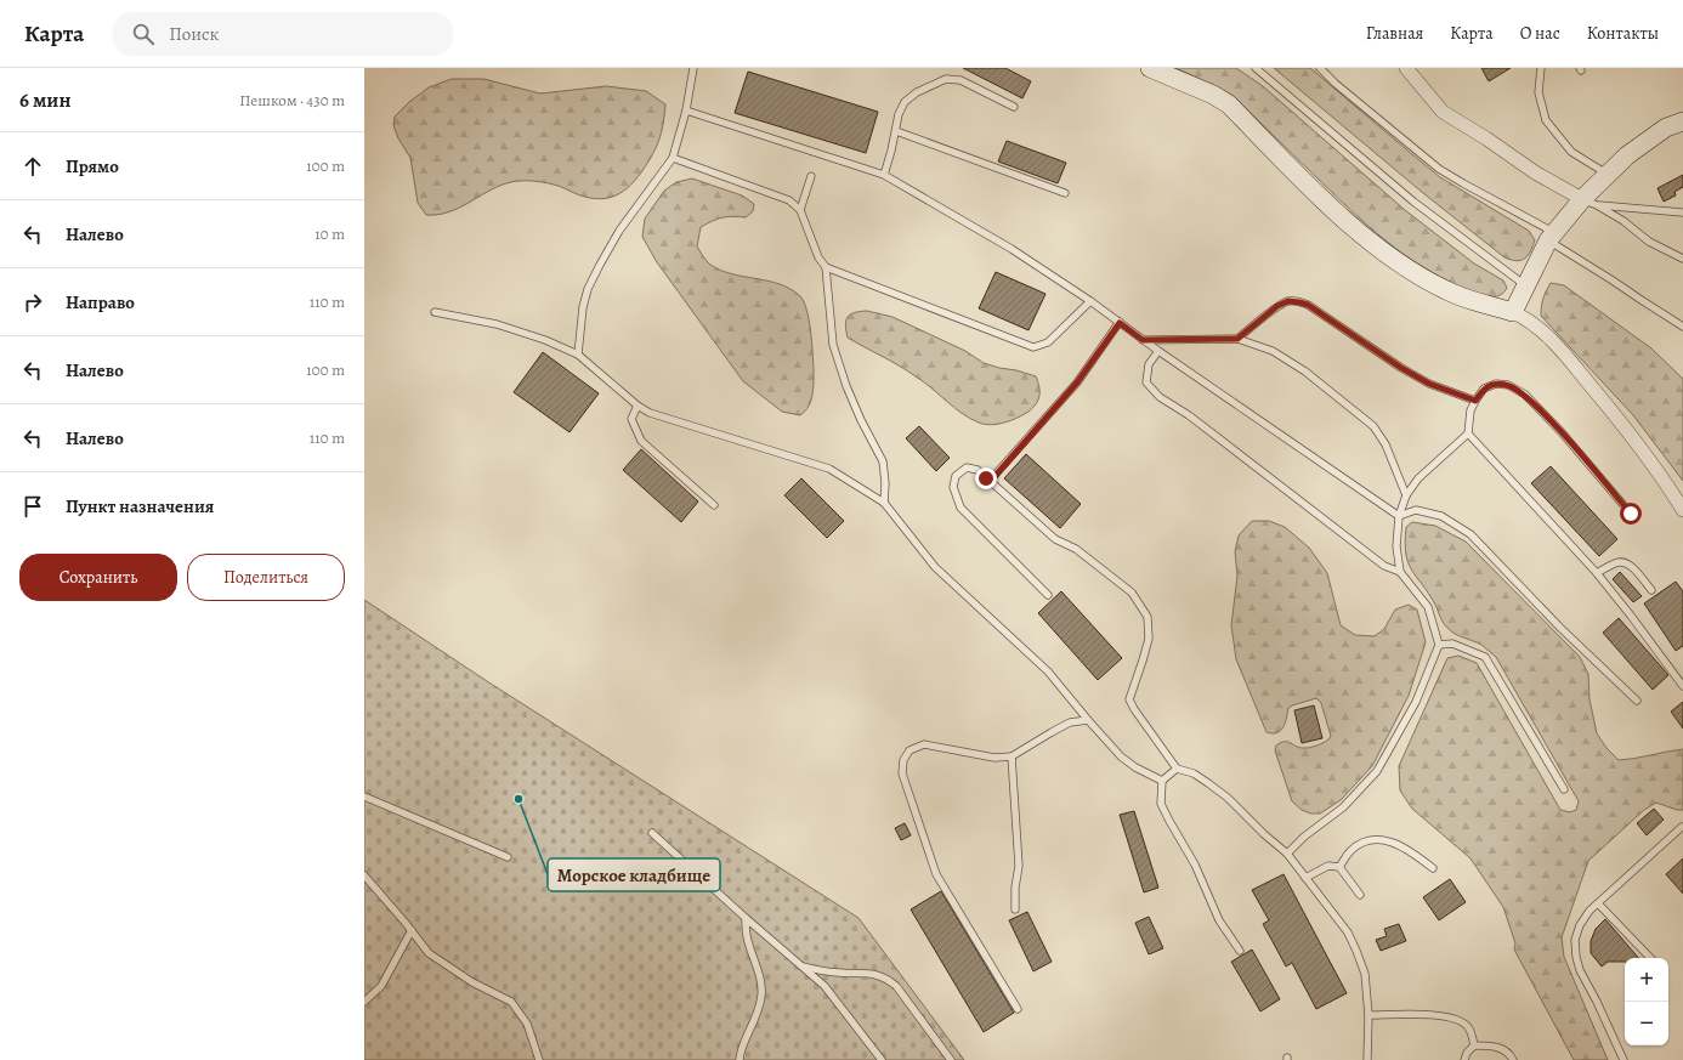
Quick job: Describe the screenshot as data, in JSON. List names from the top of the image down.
{
  "places": ["Морское кладбище"],
  "page": {
    "header": "Карта",
    "search": "Поиск",
    "nav": [
      "Главная",
      "Карта",
      "О нас",
      "Контакты"
    ],
    "heading": ["6 мин", "Пешком · 430 m"],
    "list": [
      ["Прямо", "100 m"],
      ["Налево", "10 m"],
      ["Направо", "110 m"],
      ["Налево", "100 m"],
      ["Налево", "110 m"],
      "Пункт назначения"
    ],
    "buttons": ["Сохранить", "Поделиться"],
    "map_buttons": ["+", "−"]
  }
}
